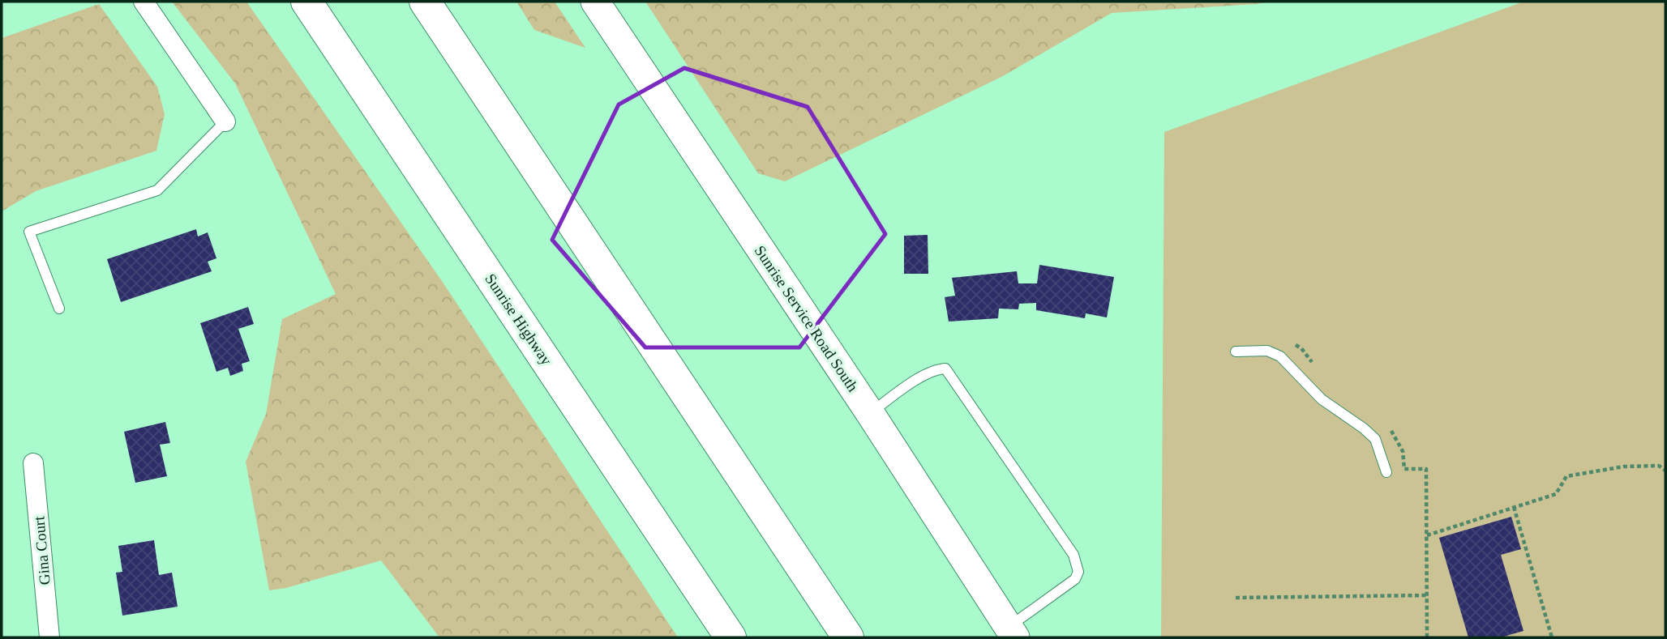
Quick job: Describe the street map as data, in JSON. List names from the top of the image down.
{
  "streets": {
    "highway": ["Sunrise Highway"],
    "main road": ["Sunrise Service Road South"],
    "street": ["Gina Court"]
  }
}
